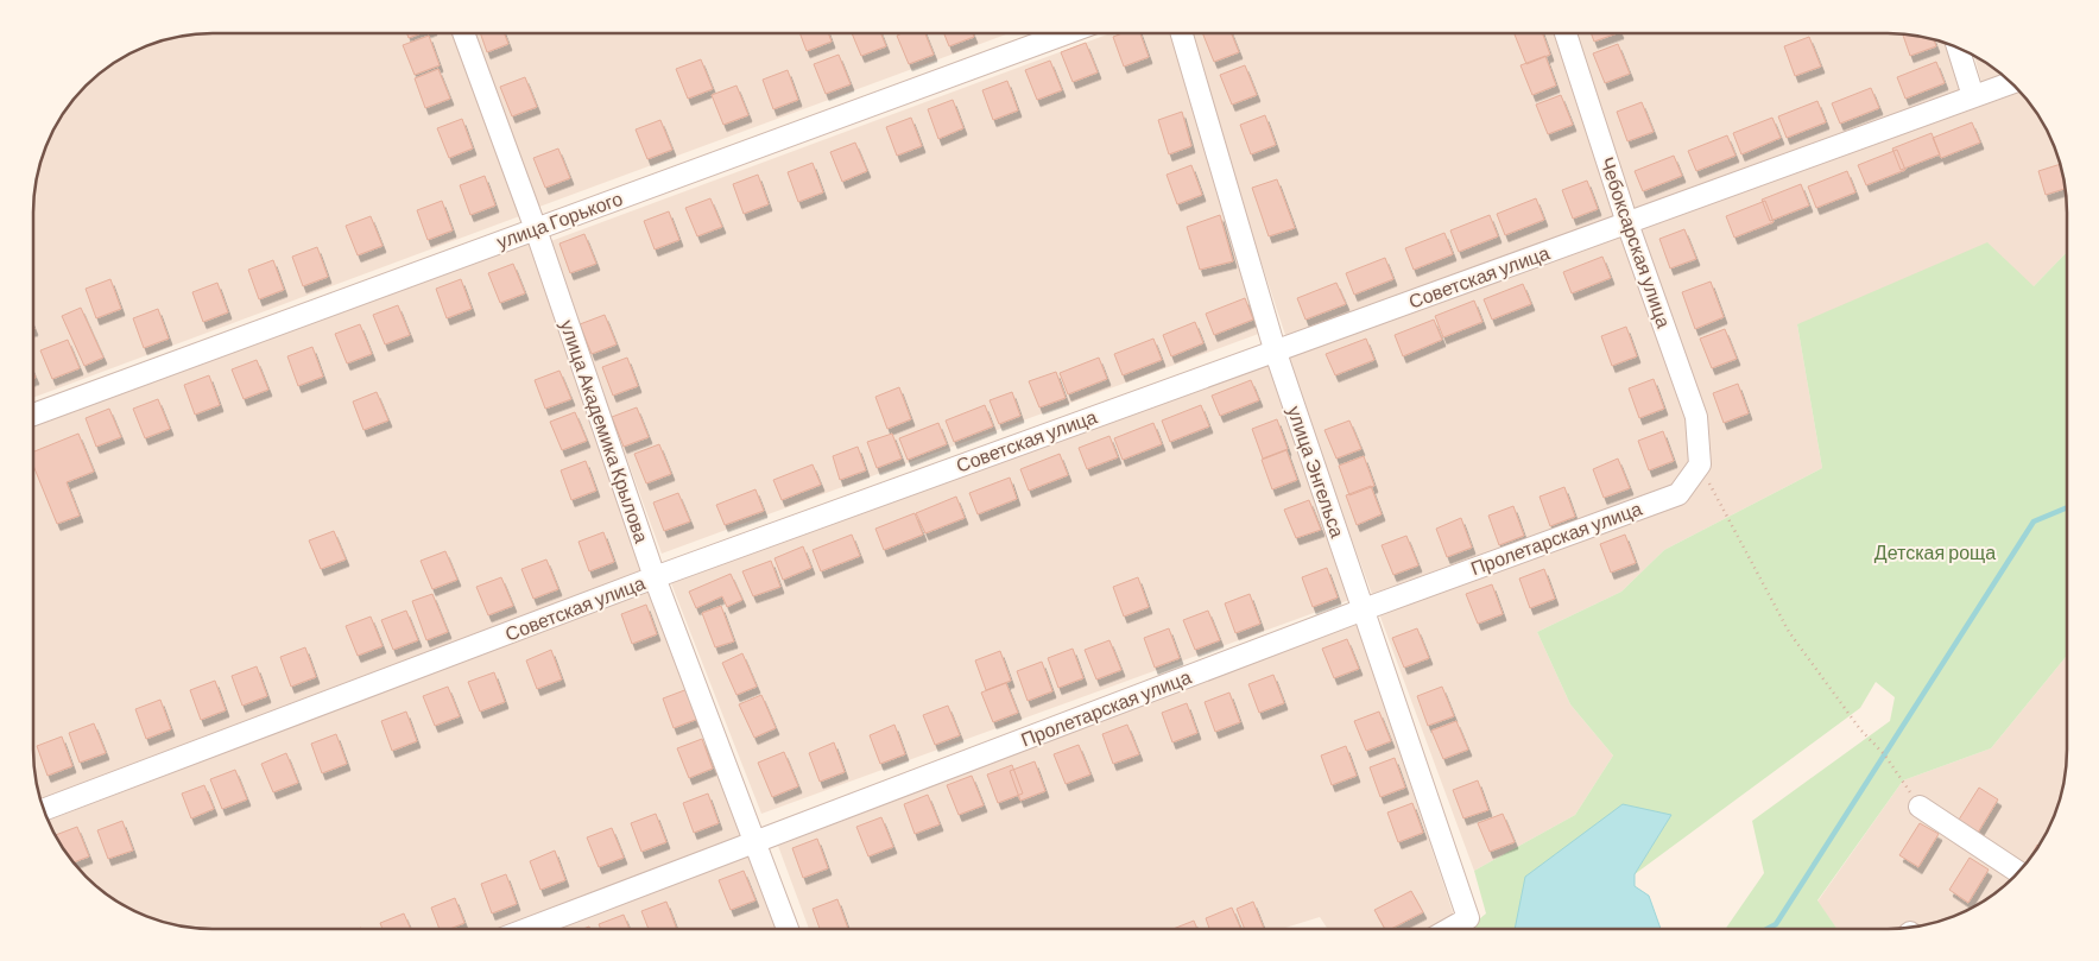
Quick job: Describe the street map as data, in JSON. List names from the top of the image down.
{
  "streets": {
    "street": [
      "улица Горького",
      "Чебоксарская улица",
      "Советская улица",
      "улица Академика Крылова",
      "улица Энгельса",
      "Пролетарская улица"
    ]
  },
  "crossings": [
    ["улица Горького", "улица Академика Крылова"],
    ["Чебоксарская улица", "Советская улица"],
    ["Чебоксарская улица", "Пролетарская улица"],
    ["Советская улица", "улица Академика Крылова"],
    ["Советская улица", "улица Энгельса"],
    ["улица Академика Крылова", "Пролетарская улица"],
    ["улица Энгельса", "Пролетарская улица"]
  ],
  "parks": ["Детская роща"]
}
